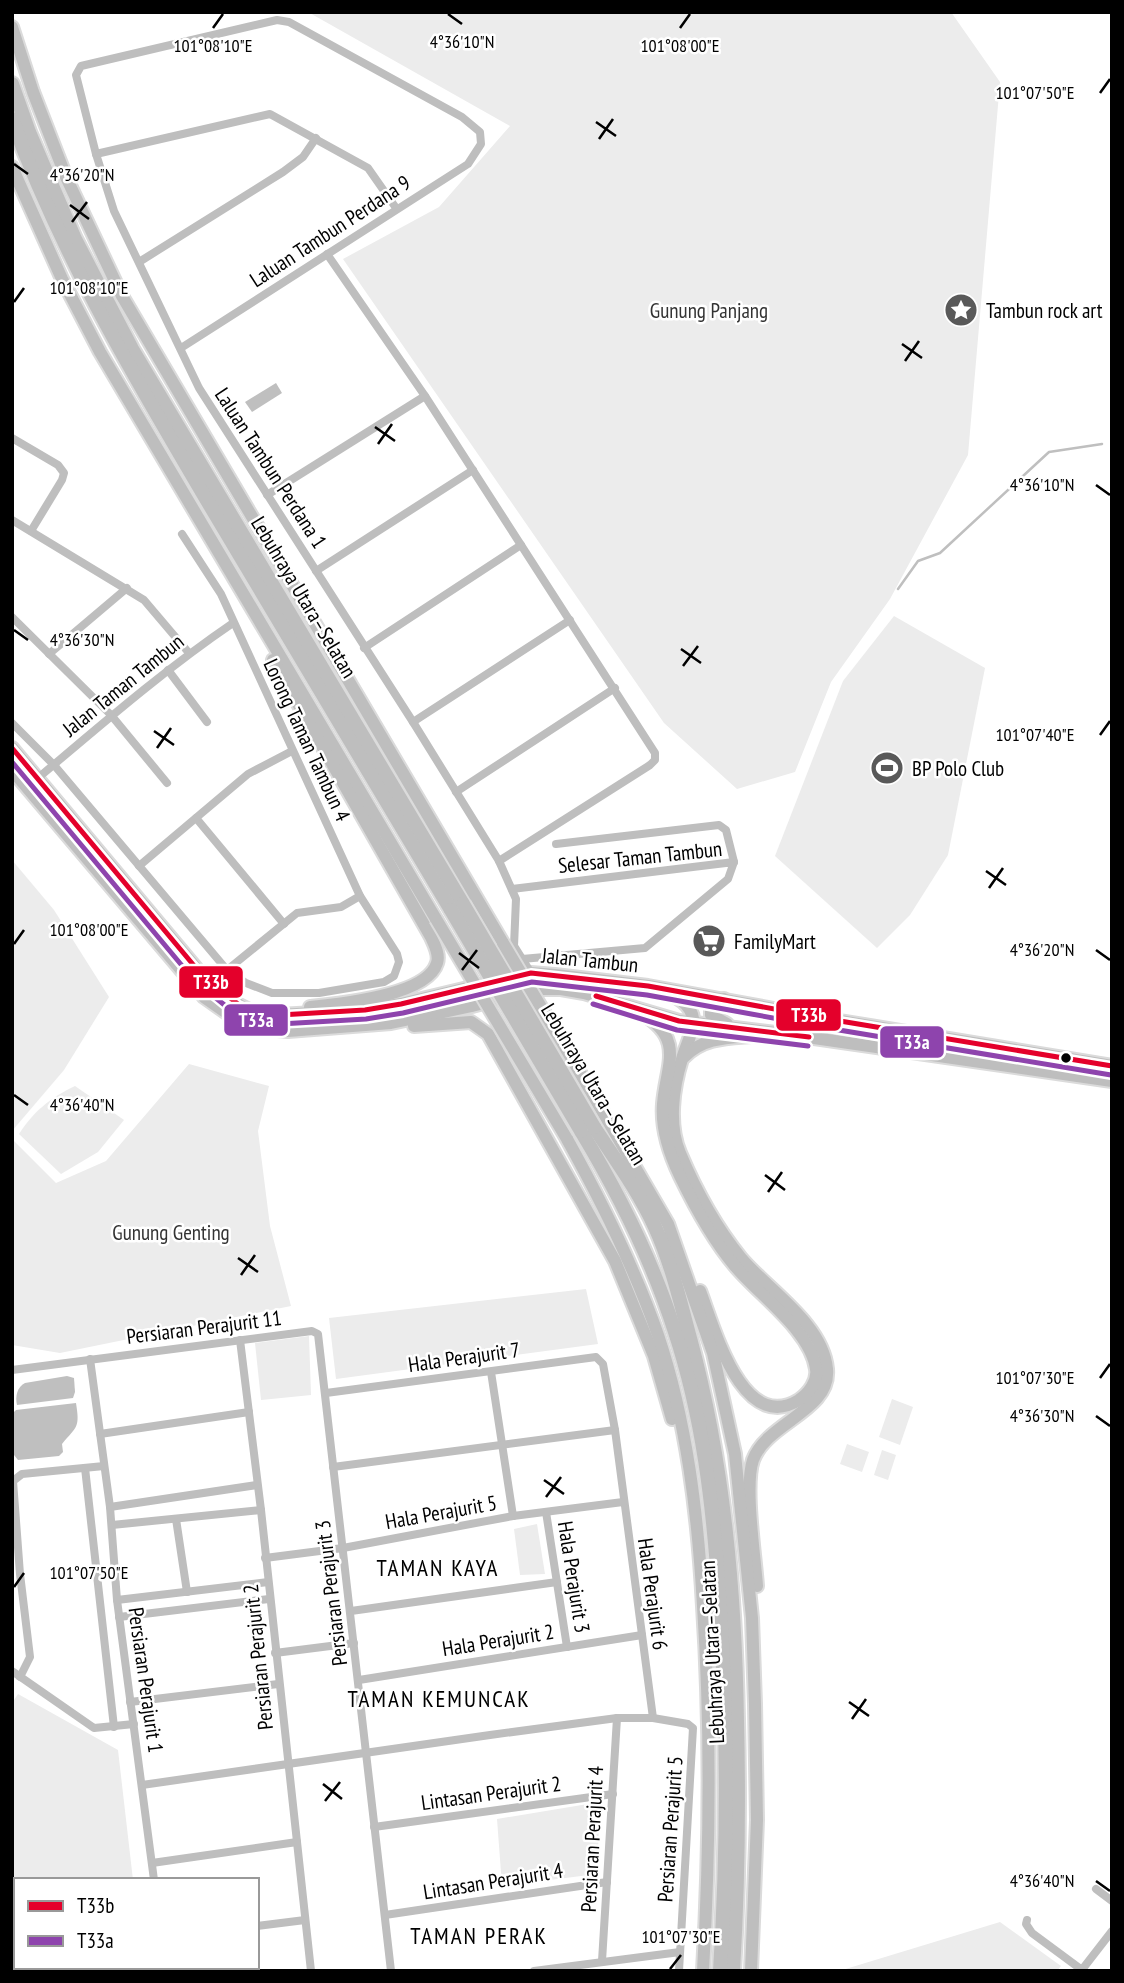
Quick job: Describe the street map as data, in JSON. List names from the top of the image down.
{
  "streets": {
    "highway": ["Lebuhraya Utara–Selatan"],
    "main road": ["Jalan Tambun"],
    "street": [
      "Laluan Tambun Perdana 9",
      "Laluan Tambun Perdana 1",
      "Jalan Taman Tambun",
      "Lorong Taman Tambun 4",
      "Selesar Taman Tambun",
      "Persiaran Perajurit 11",
      "Hala Perajurit 7",
      "Hala Perajurit 5",
      "Hala Perajurit 3",
      "Persiaran Perajurit 3",
      "Hala Perajurit 6",
      "Hala Perajurit 2",
      "Persiaran Perajurit 2",
      "Persiaran Perajurit 1",
      "Lintasan Perajurit 2",
      "Persiaran Perajurit 5",
      "Persiaran Perajurit 4",
      "Lintasan Perajurit 4"
    ]
  },
  "crossings": [
    ["Laluan Tambun Perdana 9", "Laluan Tambun Perdana 1"],
    ["Laluan Tambun Perdana 1", "Selesar Taman Tambun"],
    ["Laluan Tambun Perdana 1", "Jalan Tambun"],
    ["Jalan Taman Tambun", "Lorong Taman Tambun 4"],
    ["Jalan Taman Tambun", "Jalan Tambun"],
    ["Persiaran Perajurit 11", "Persiaran Perajurit 3"],
    ["Persiaran Perajurit 11", "Persiaran Perajurit 2"],
    ["Persiaran Perajurit 11", "Persiaran Perajurit 1"],
    ["Hala Perajurit 7", "Persiaran Perajurit 3"],
    ["Hala Perajurit 7", "Hala Perajurit 6"],
    ["Hala Perajurit 5", "Hala Perajurit 3"],
    ["Hala Perajurit 5", "Persiaran Perajurit 3"],
    ["Hala Perajurit 5", "Hala Perajurit 6"],
    ["Hala Perajurit 5", "Persiaran Perajurit 2"],
    ["Hala Perajurit 3", "Hala Perajurit 2"],
    ["Persiaran Perajurit 3", "Hala Perajurit 2"],
    ["Persiaran Perajurit 3", "Lintasan Perajurit 2"],
    ["Persiaran Perajurit 3", "Lintasan Perajurit 4"],
    ["Hala Perajurit 6", "Hala Perajurit 2"],
    ["Hala Perajurit 6", "Persiaran Perajurit 5"],
    ["Lintasan Perajurit 2", "Persiaran Perajurit 4"],
    ["Persiaran Perajurit 4", "Lintasan Perajurit 4"]
  ],
  "districts": ["TAMAN KAYA", "TAMAN KEMUNCAK", "TAMAN PERAK"],
  "parks": ["Gunung Panjang", "Gunung Genting"],
  "places": {
    "place": ["Tambun rock art"],
    "sports": ["BP Polo Club"],
    "supermarket": ["FamilyMart"]
  },
  "lines": ["transit line T33b", "transit line T33a"],
  "legend": ["T33b", "T33a"],
  "coordinates": [
    "4°36'10\"N",
    "101°08'10\"E",
    "101°08'00\"E",
    "101°07'50\"E",
    "4°36'20\"N",
    "4°36'30\"N",
    "101°07'40\"E",
    "4°36'40\"N",
    "101°07'30\"E"
  ]
}
